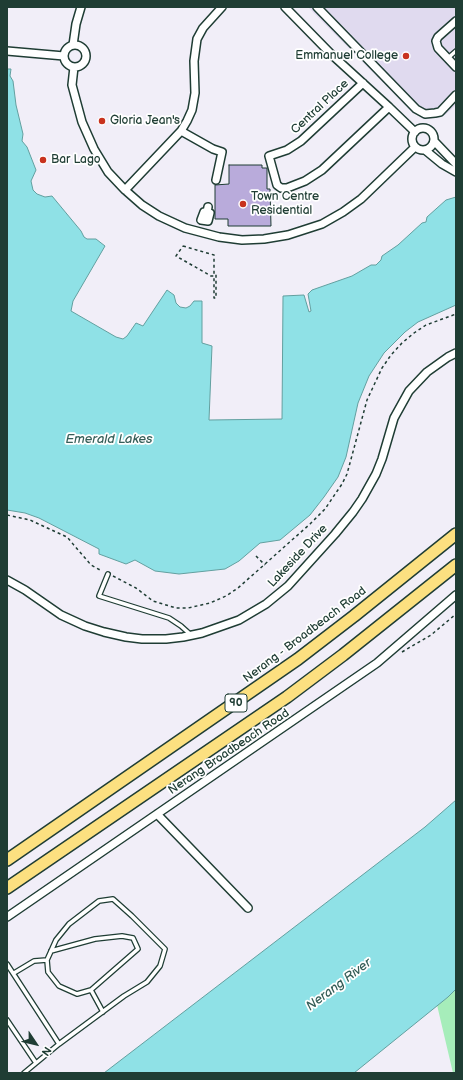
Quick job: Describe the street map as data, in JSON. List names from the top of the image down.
{
  "streets": {
    "main road": ["Nerang - Broadbeach Road", "90"],
    "street": ["Central Place", "Lakeside Drive", "Nerang Broadbeach Road"]
  },
  "water": ["Emerald Lakes", "Nerang River"],
  "places": [
    "Emmanuel College",
    "Gloria Jean's",
    "Bar Lago",
    "Town Centre Residential"
  ],
  "north": "bottom right"
}
